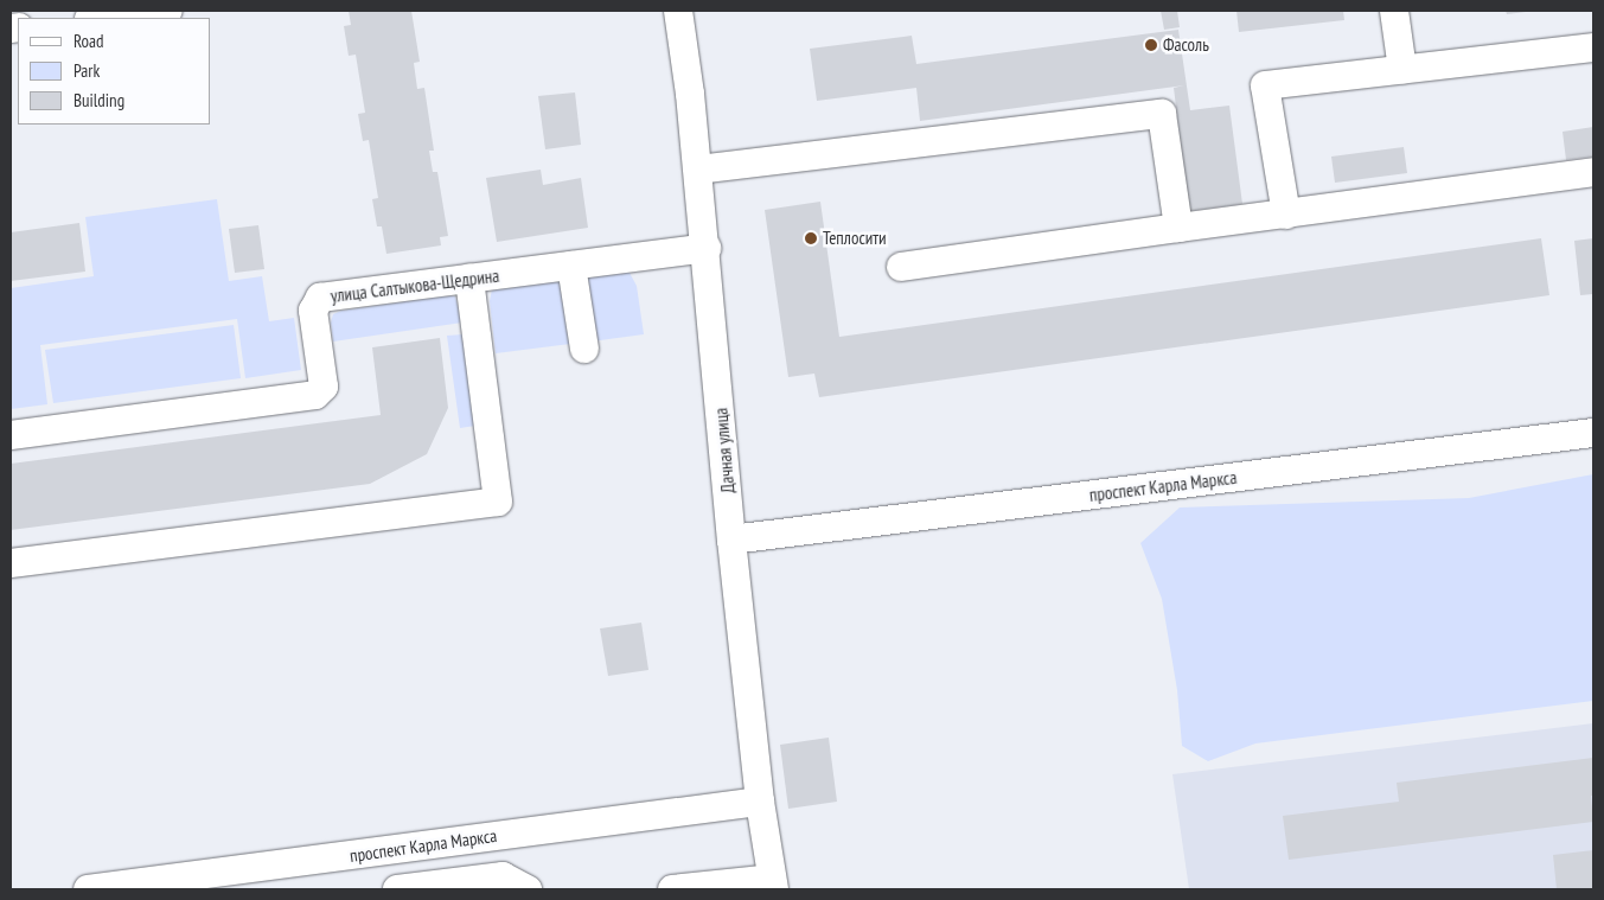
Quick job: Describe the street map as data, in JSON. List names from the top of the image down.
{
  "streets": {
    "street": ["улица Салтыкова-Щедрина", "Дачная улица", "проспект Карла Маркса"]
  },
  "crossings": [
    ["улица Салтыкова-Щедрина", "Дачная улица"],
    ["Дачная улица", "проспект Карла Маркса"]
  ],
  "places": ["Фасоль", "Теплосити"],
  "legend": ["Road", "Park", "Building"]
}
